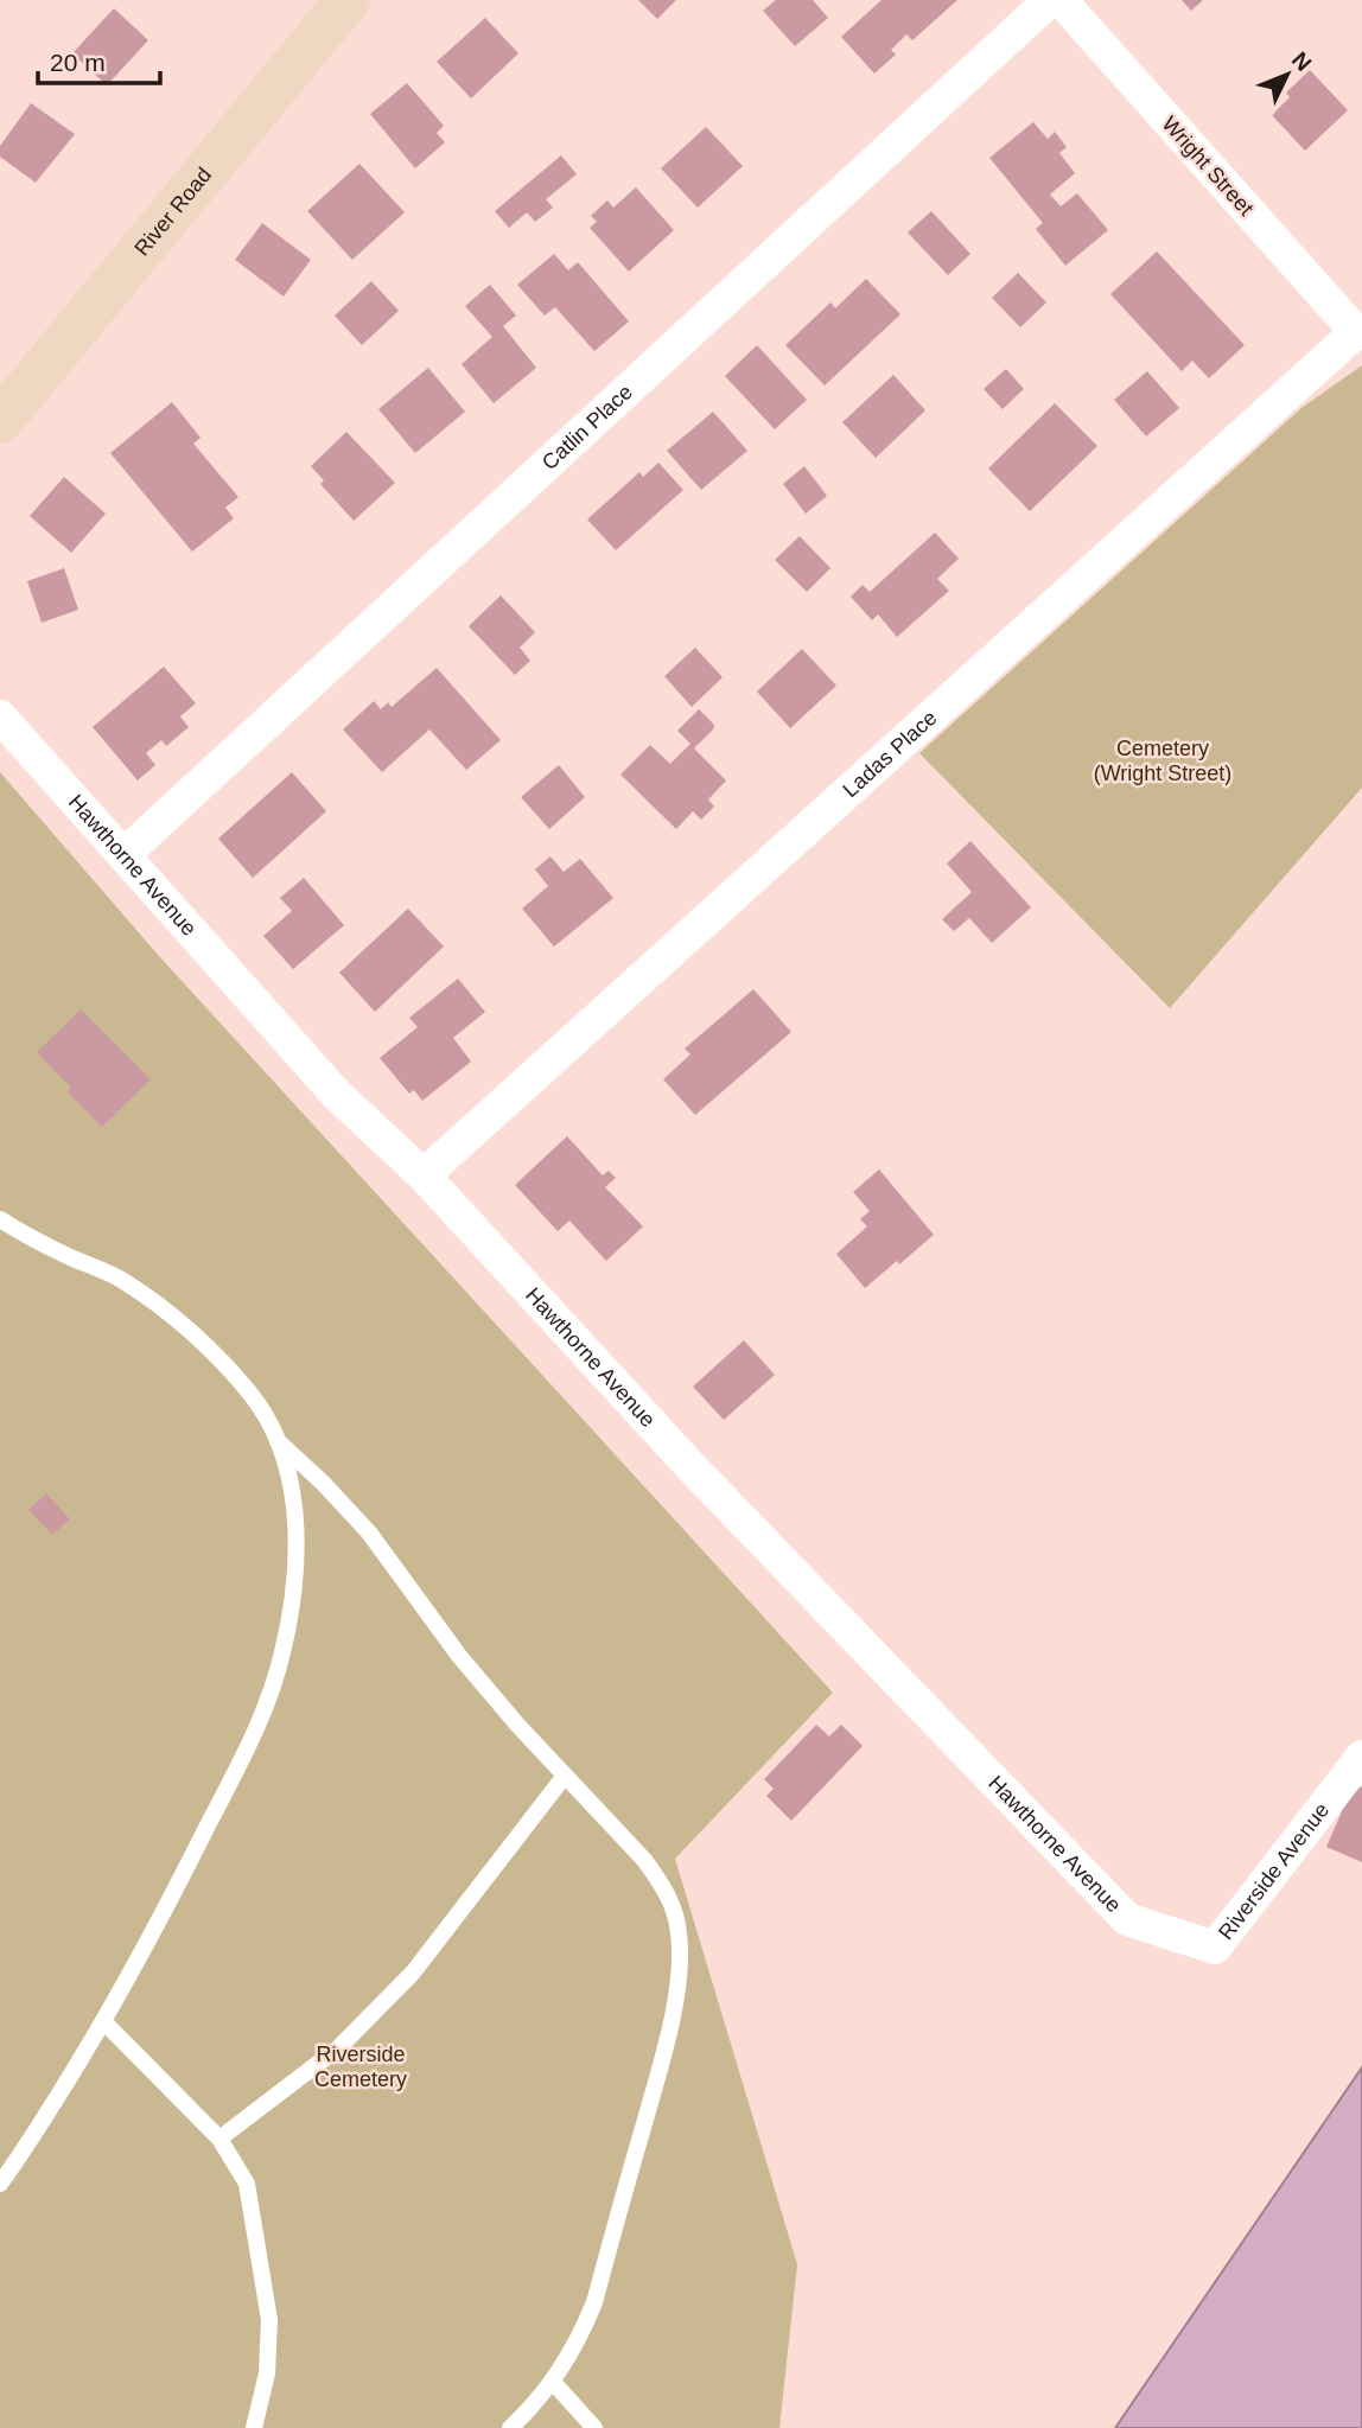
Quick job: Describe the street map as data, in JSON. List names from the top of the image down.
{
  "streets": {
    "main road": ["River Road"],
    "street": [
      "Wright Street",
      "Catlin Place",
      "Ladas Place",
      "Hawthorne Avenue",
      "Riverside Avenue"
    ]
  },
  "crossings": [
    ["Wright Street", "Ladas Place"],
    ["Catlin Place", "Hawthorne Avenue"],
    ["Ladas Place", "Hawthorne Avenue"],
    ["Hawthorne Avenue", "Riverside Avenue"]
  ],
  "parks": ["Cemetery (Wright Street)", "Riverside Cemetery"],
  "scale_bar": "20 m",
  "north": "top right"
}
